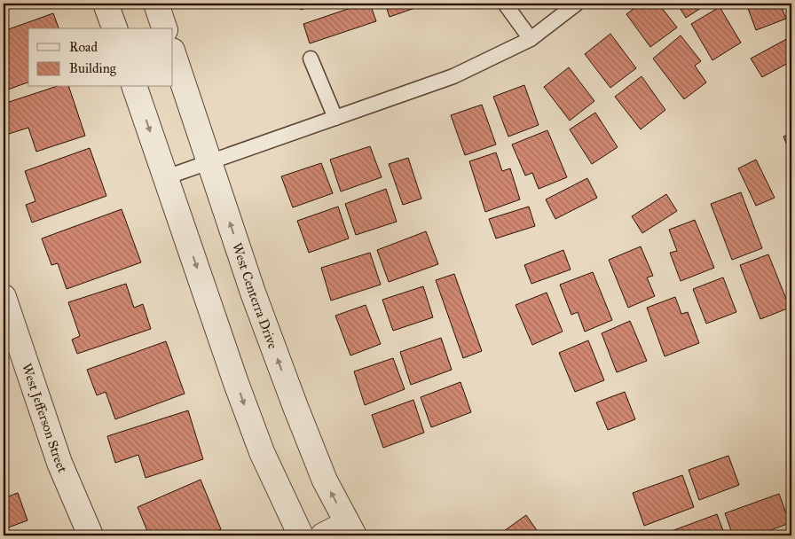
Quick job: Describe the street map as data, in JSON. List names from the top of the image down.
{
  "streets": {
    "street": ["West Centerra Drive", "West Jefferson Street"]
  },
  "legend": ["Road", "Building"]
}
